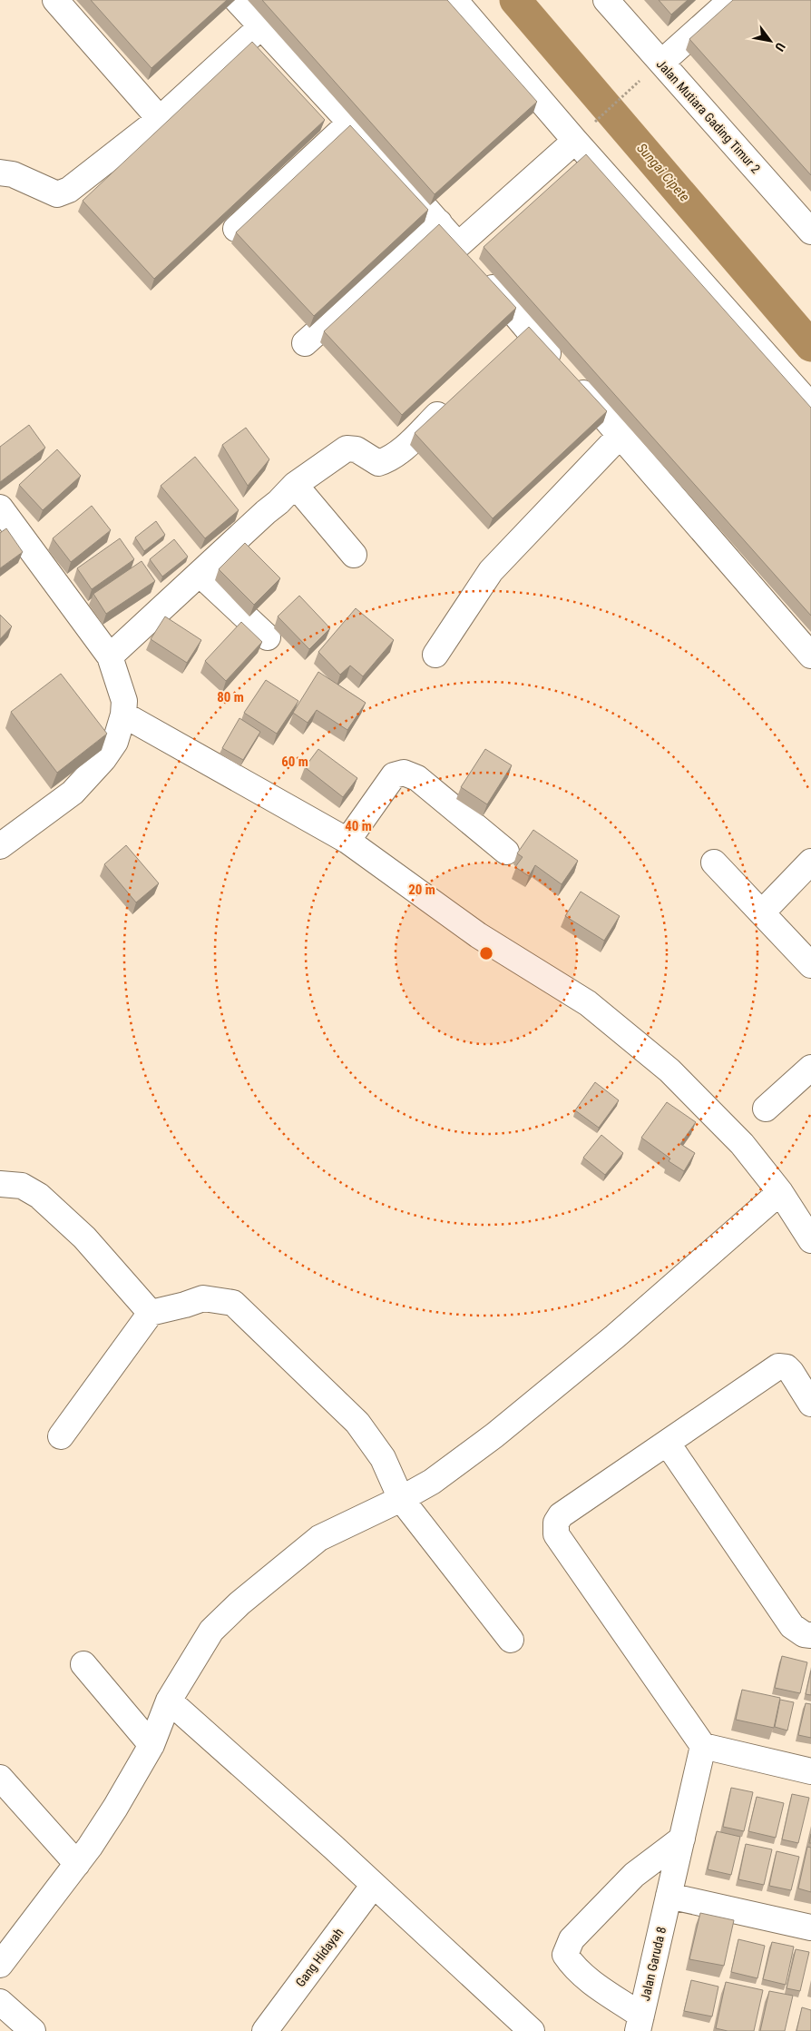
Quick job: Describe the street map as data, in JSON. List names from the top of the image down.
{
  "streets": {
    "street": ["Jalan Mutiara Gading Timur 2", "Gang Hidayah", "Jalan Garuda 8"]
  },
  "water": ["Sungai Cipete"],
  "north": "bottom right",
  "rings": [
    "80 m",
    "60 m",
    "40 m",
    "20 m"
  ]
}
